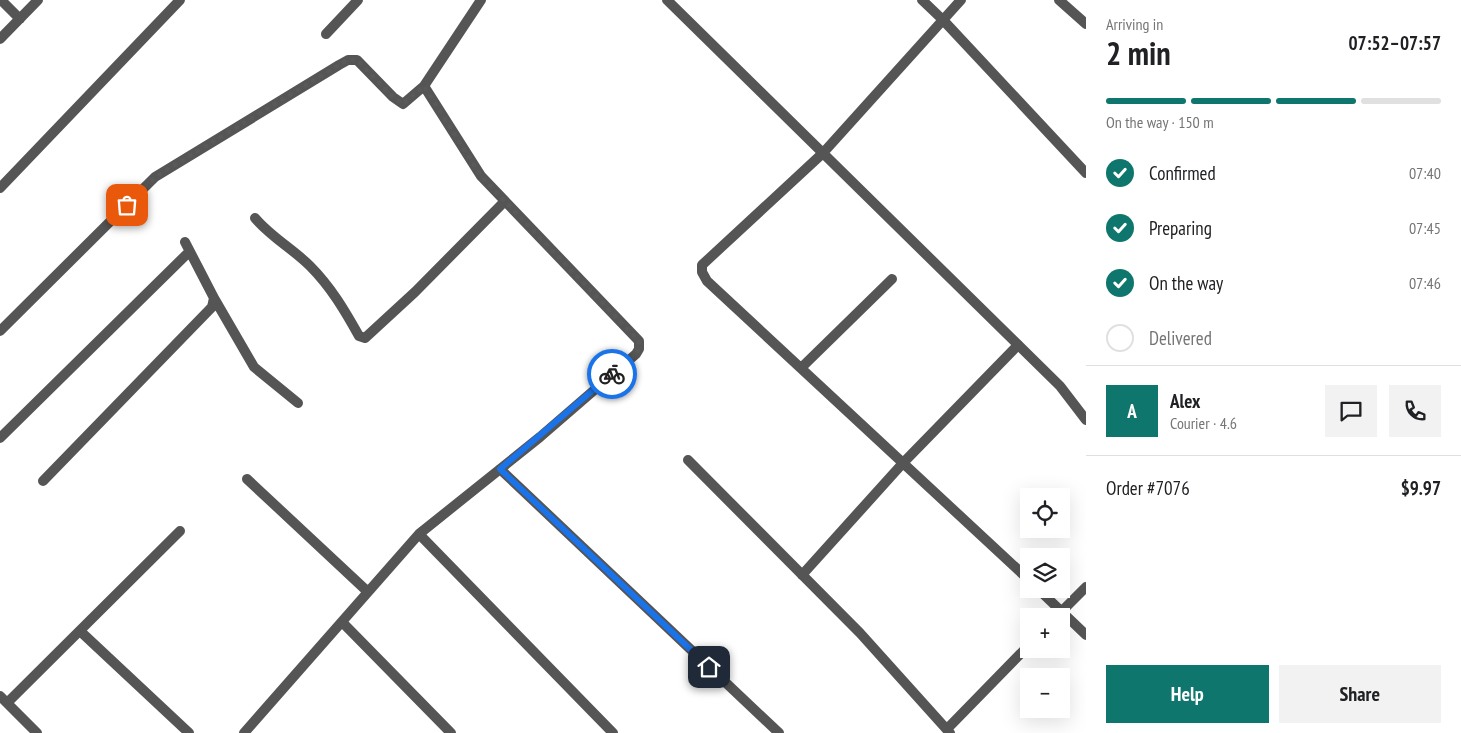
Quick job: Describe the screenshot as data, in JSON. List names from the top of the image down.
{
  "page": {
    "heading": ["2 min", "Arriving in", "07:52–07:57"],
    "panel": [
      "Alex",
      "Courier · 4.6",
      "Order #7076",
      "$9.97"
    ],
    "bar": "On the way · 150 m",
    "list": [
      ["Confirmed", "07:40"],
      ["Preparing", "07:45"],
      ["On the way", "07:46"],
      "Delivered"
    ],
    "round": "A",
    "map_buttons": ["+", "−"],
    "buttons": ["Help", "Share"]
  }
}
